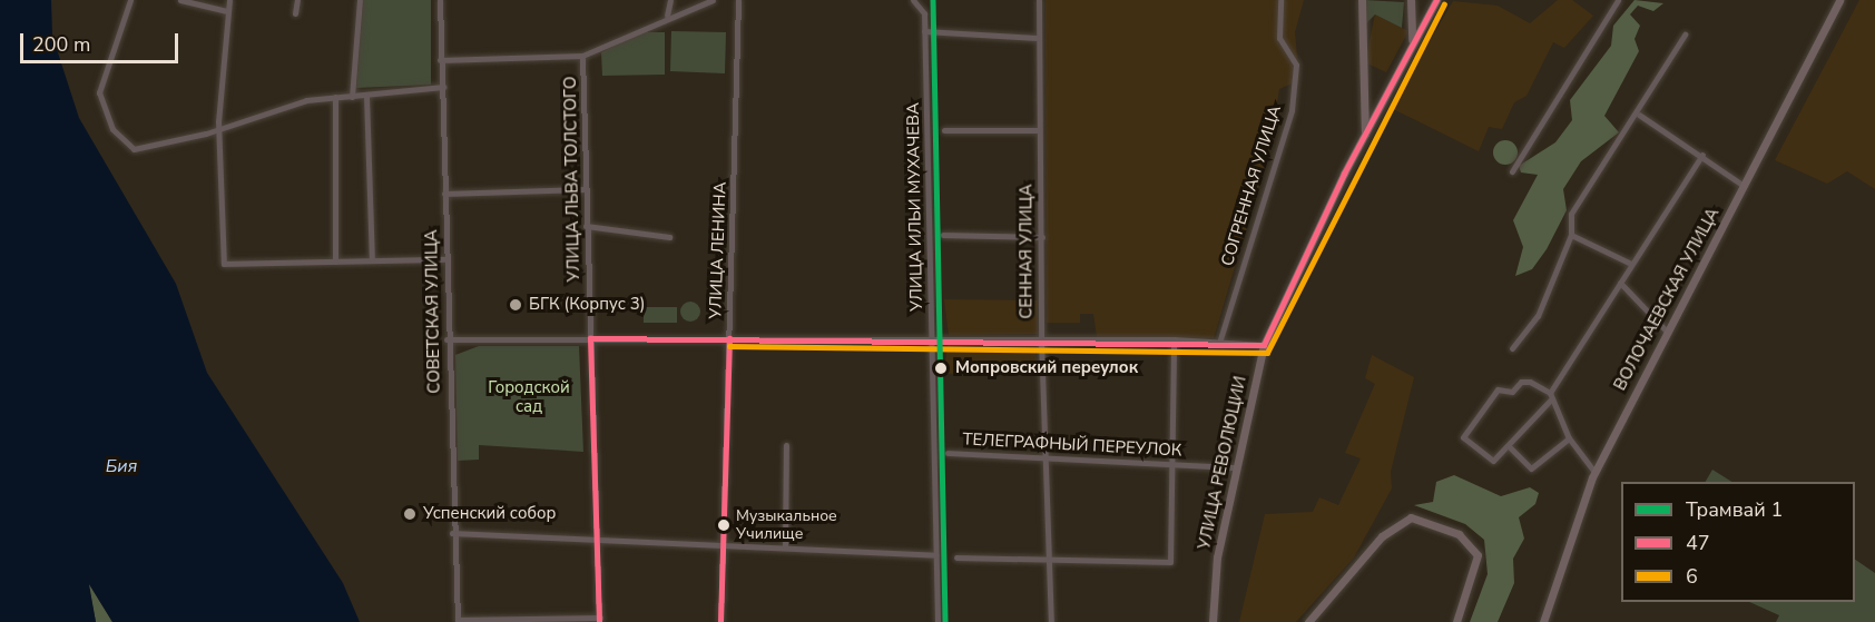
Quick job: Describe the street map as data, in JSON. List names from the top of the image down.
{
  "streets": {
    "main road": ["ВОЛОЧАЕВСКАЯ УЛИЦА", "УЛИЦА РЕВОЛЮЦИИ"],
    "street": [
      "УЛИЦА ЛЬВА ТОЛСТОГО",
      "СОГРЕННАЯ УЛИЦА",
      "УЛИЦА ИЛЬИ МУХАЧЕВА",
      "УЛИЦА ЛЕНИНА",
      "СЕННАЯ УЛИЦА",
      "СОВЕТСКАЯ УЛИЦА",
      "ТЕЛЕГРАФНЫЙ ПЕРЕУЛОК"
    ]
  },
  "crossings": [
    ["СЕННАЯ УЛИЦА", "ТЕЛЕГРАФНЫЙ ПЕРЕУЛОК"],
    ["СЕННАЯ УЛИЦА", "УЛИЦА РЕВОЛЮЦИИ"],
    ["ТЕЛЕГРАФНЫЙ ПЕРЕУЛОК", "УЛИЦА РЕВОЛЮЦИИ"]
  ],
  "water": ["Бия"],
  "parks": ["Городской сад"],
  "places": [
    "БГК (Корпус 3)",
    "Мопровский переулок",
    "Успенский собор",
    "Музыкальное Училище"
  ],
  "lines": ["tram line 1", "transit line 47", "transit line 6"],
  "legend": ["Трамвай 1", "47", "6"],
  "scale_bar": "200 m"
}
